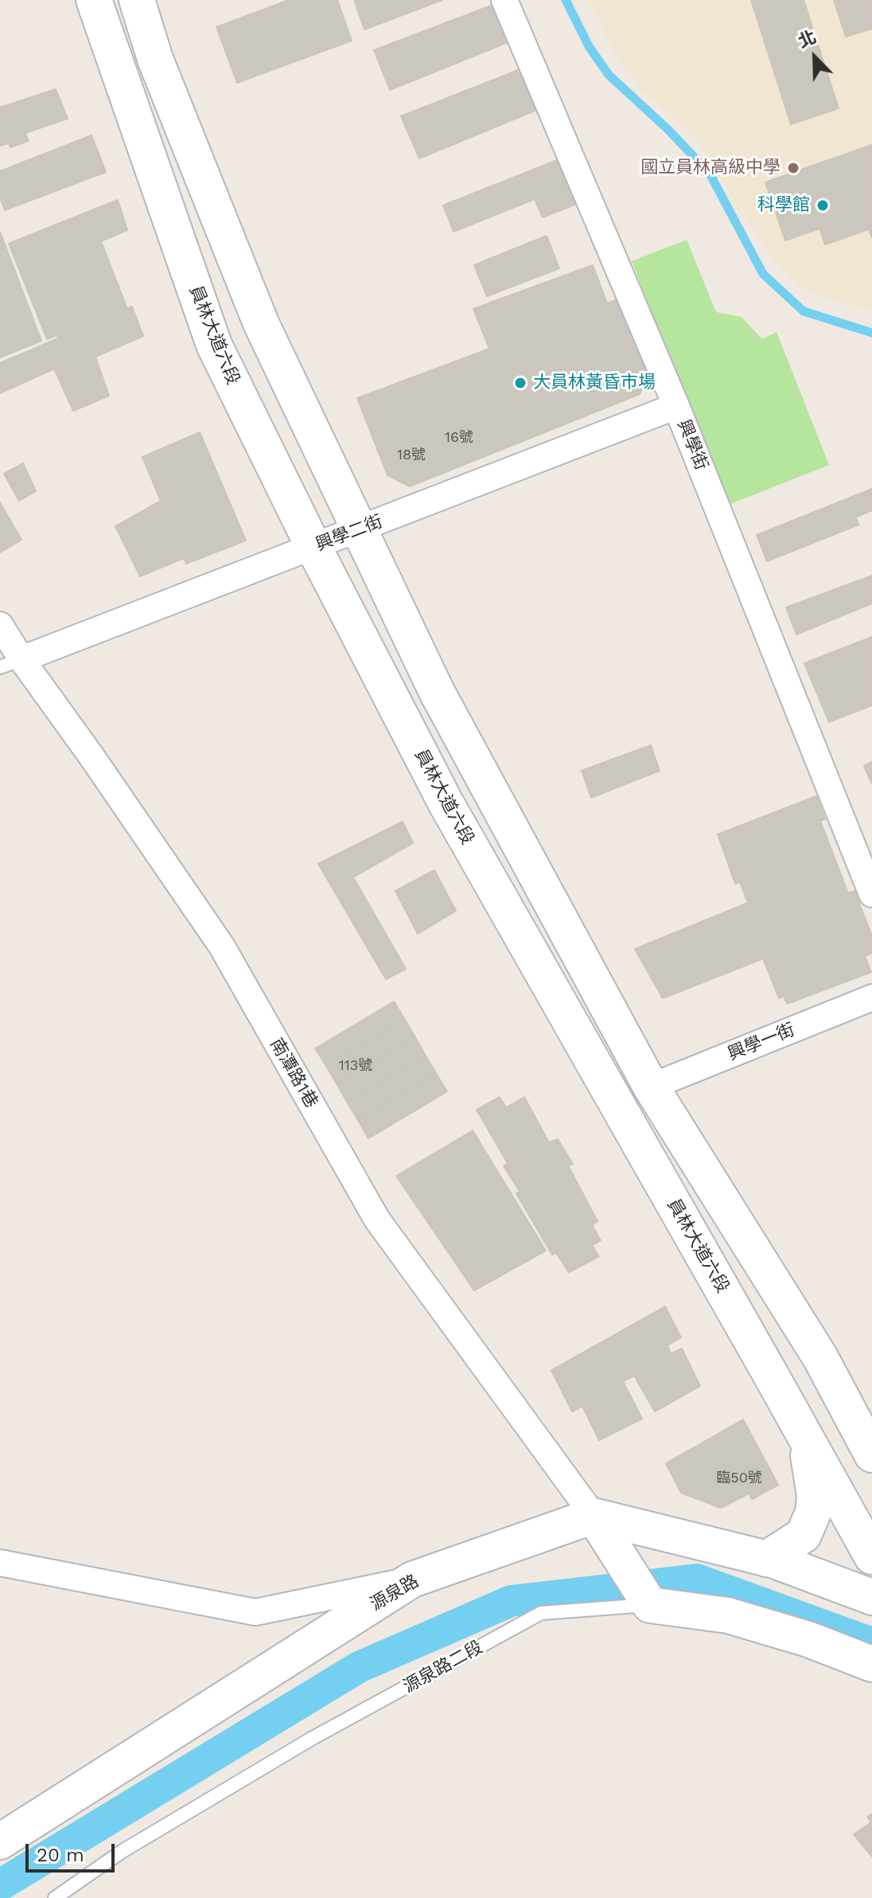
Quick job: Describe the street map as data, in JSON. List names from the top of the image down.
{
  "streets": {
    "main road": ["員林大道六段", "源泉路", "源泉路二段"],
    "street": [
      "興學街",
      "興學二街",
      "興學一街",
      "南潭路1巷"
    ]
  },
  "crossings": [
    ["員林大道六段", "興學二街"],
    ["興學街", "興學二街"],
    ["興學二街", "南潭路1巷"],
    ["南潭路1巷", "源泉路"]
  ],
  "places": ["國立員林高級中學", "科學館", "大員林黃昏市場"],
  "house_numbers": [
    "16號",
    "18號",
    "113號",
    "臨50號"
  ],
  "scale_bar": "20 m",
  "north": "top left"
}
